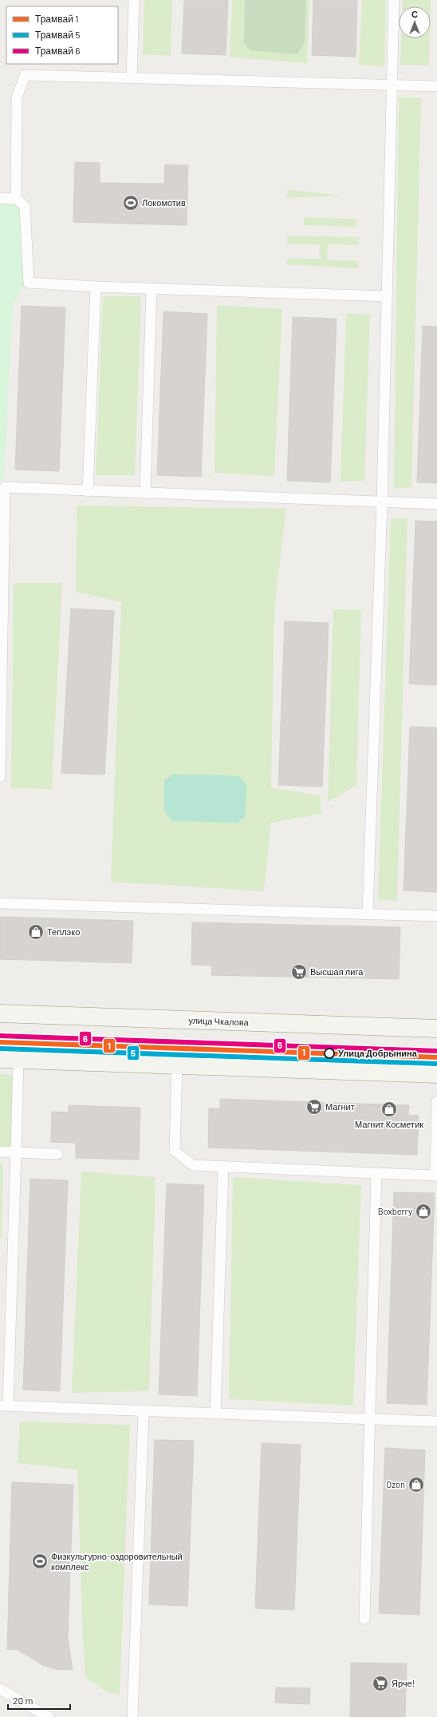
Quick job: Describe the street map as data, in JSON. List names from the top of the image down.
{
  "streets": {
    "street": ["улица Чкалова"]
  },
  "places": {
    "sports": ["Локомотив", "Физкультурно-оздоровительный комплекс"],
    "shop": [
      "Теплэко",
      "Магнит Косметик",
      "Boxberry",
      "Ozon"
    ],
    "supermarket": ["Высшая лига", "Магнит", "Ярче!"],
    "other": ["Улица Добрынина"]
  },
  "lines": ["tram line 6", "tram line 1", "tram line 5"],
  "legend": ["Трамвай 1", "Трамвай 5", "Трамвай 6"],
  "scale_bar": "20 m",
  "north": "top"
}
